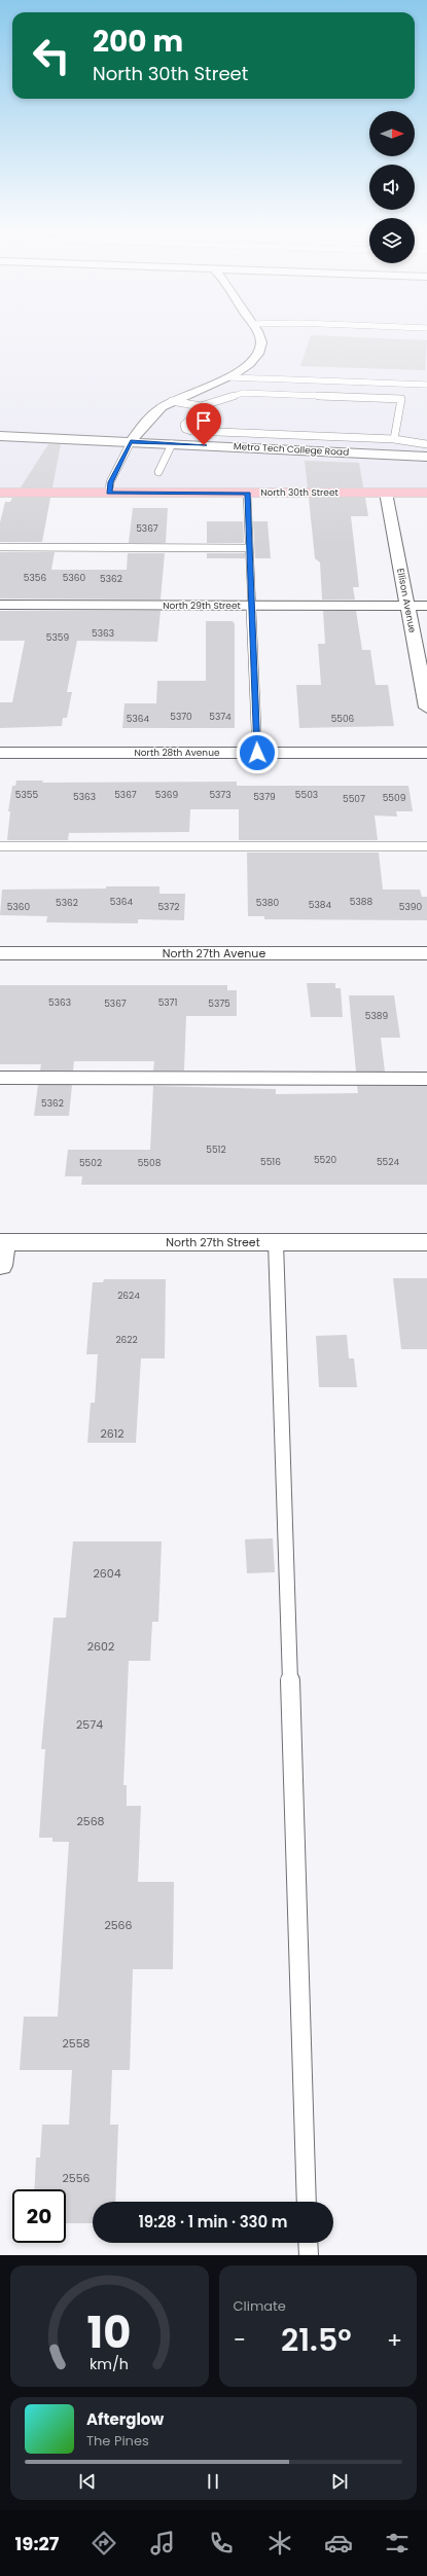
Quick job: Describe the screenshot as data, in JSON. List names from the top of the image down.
{
  "streets": {
    "highway": ["North 30th Street"],
    "street": [
      "Metro Tech College Road",
      "Ellison Avenue",
      "North 29th Street",
      "North 28th Avenue",
      "North 27th Avenue",
      "North 27th Street"
    ]
  },
  "crossings": [
    ["North 30th Street", "Ellison Avenue"],
    ["Ellison Avenue", "North 29th Street"]
  ],
  "house_numbers": [
    "5367",
    "5356",
    "5360",
    "5362",
    "5363",
    "5359",
    "5370",
    "5374",
    "5364",
    "5506",
    "5355",
    "5367",
    "5369",
    "5373",
    "5503",
    "5363",
    "5379",
    "5509",
    "5507",
    "5364",
    "5388",
    "5362",
    "5380",
    "5384",
    "5360",
    "5372",
    "5390",
    "5363",
    "5371",
    "5367",
    "5375",
    "5389",
    "5362",
    "5512",
    "5520",
    "5516",
    "5524",
    "5502",
    "5508",
    "2624",
    "2622",
    "2612",
    "2604",
    "2602",
    "2574",
    "2568",
    "2566",
    "2558",
    "2556"
  ],
  "north": "right",
  "page": {
    "turn": ["200 m", "North 30th Street"],
    "limit": "20",
    "trip": "19:28 · 1 min · 330 m",
    "tile": "Climate",
    "heat": ["−", "21.5°", "+"],
    "song": ["Afterglow", "The Pines"],
    "tabs": "19:27",
    "gauge": ["10", "km/h"]
  }
}
